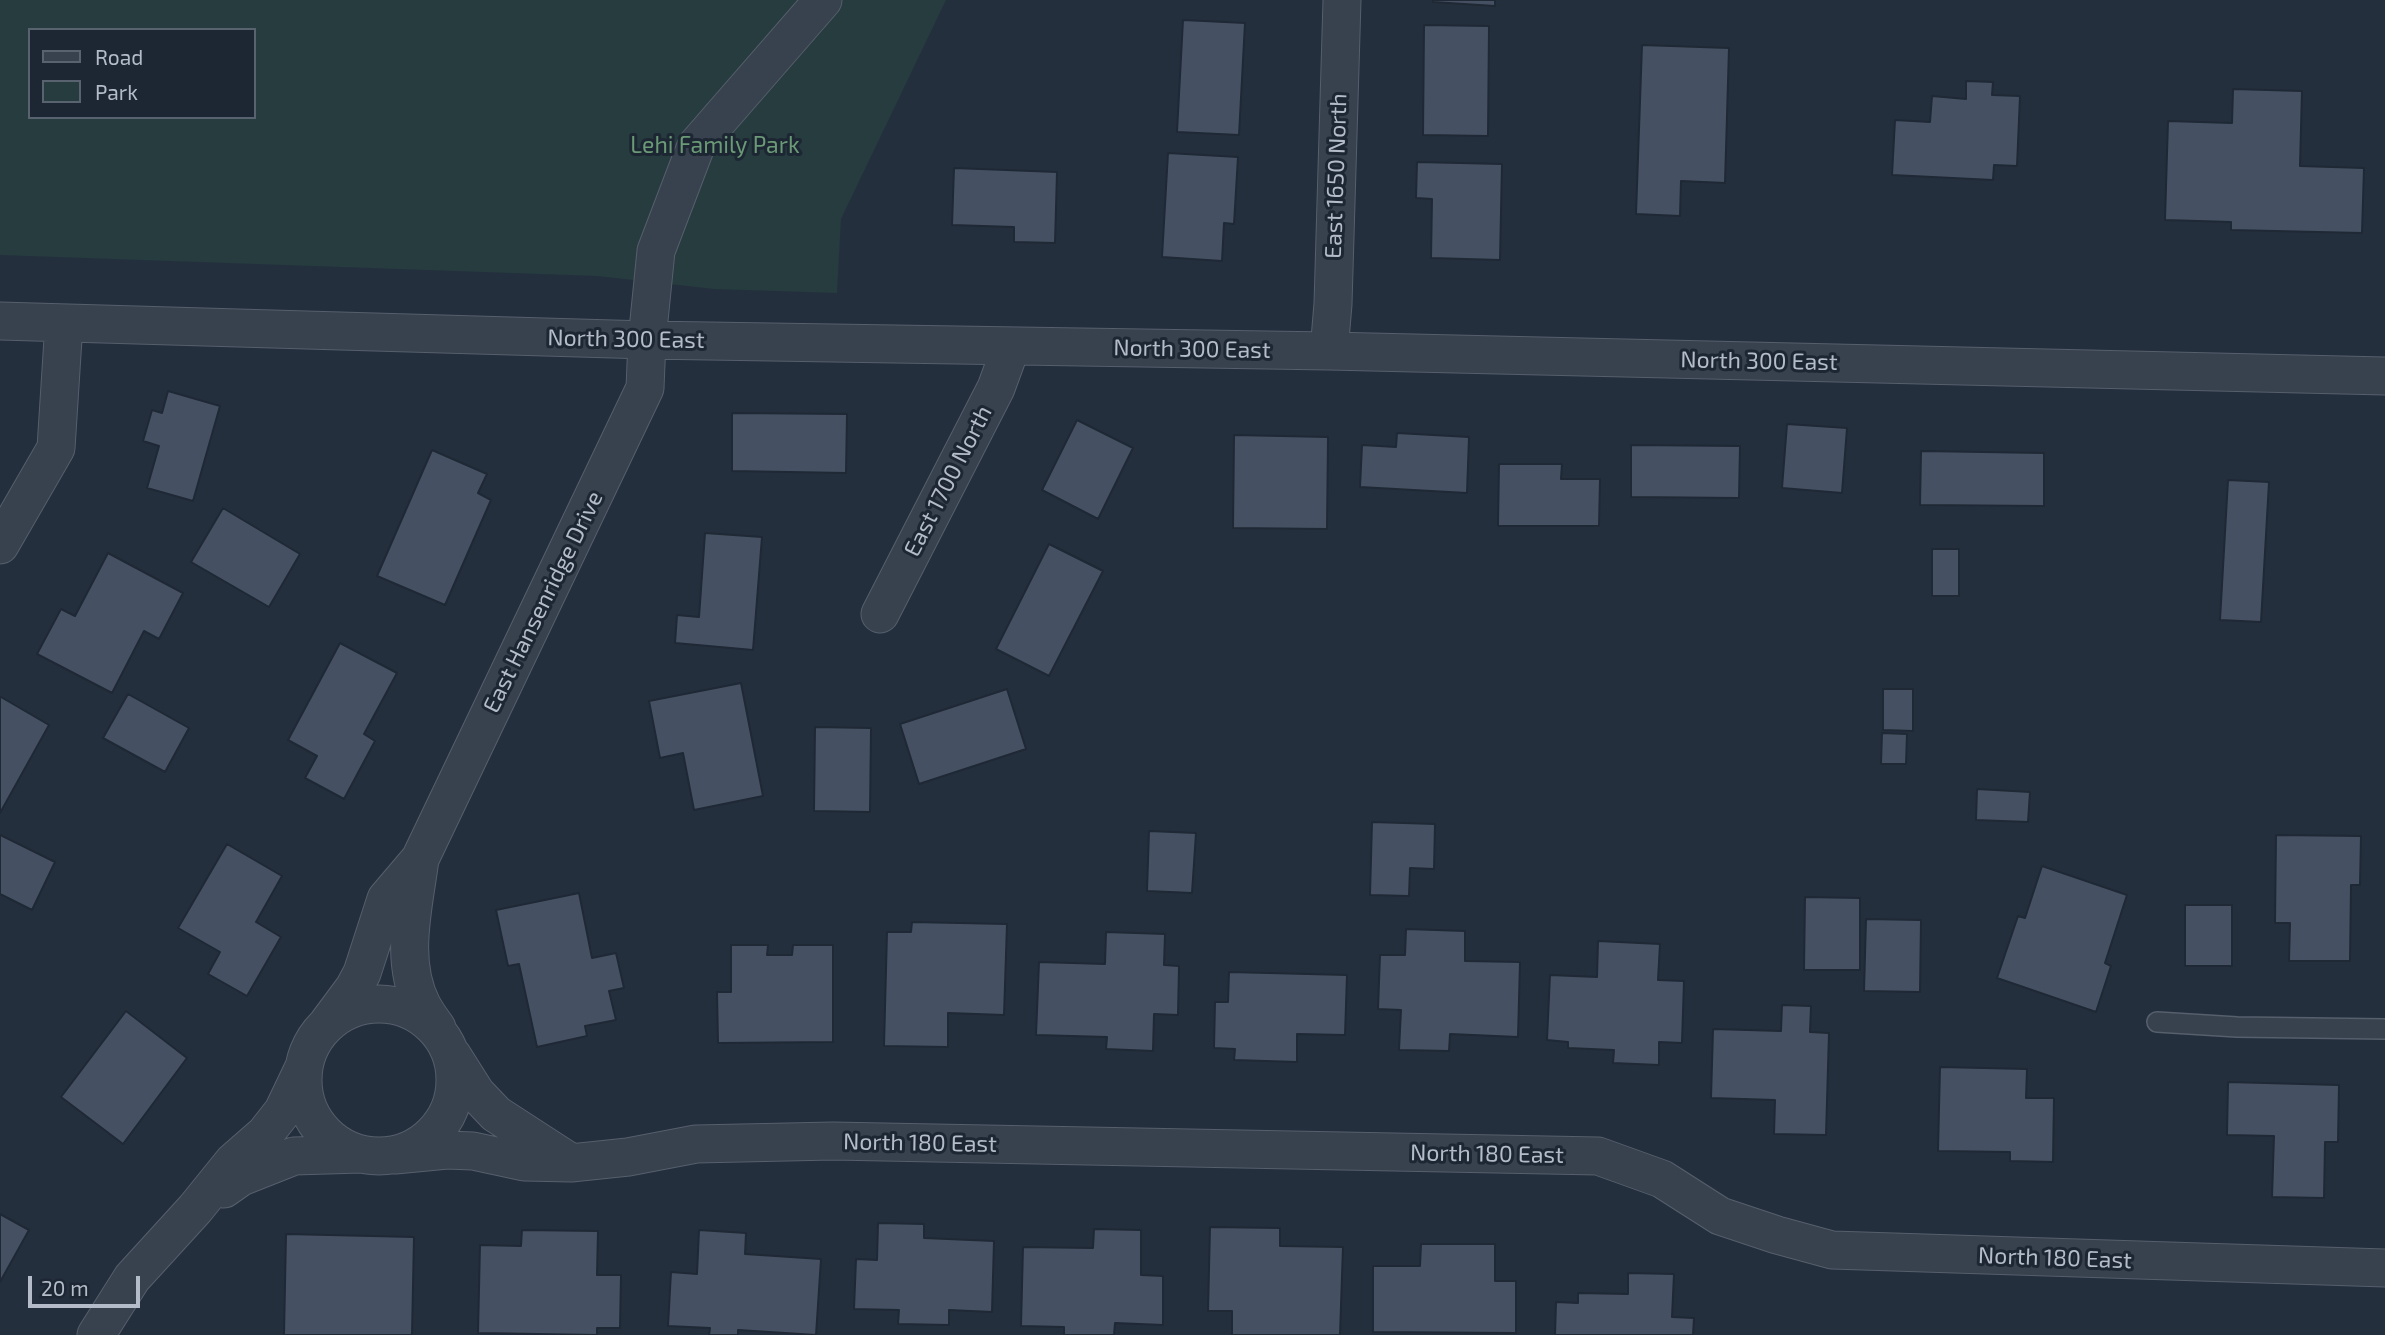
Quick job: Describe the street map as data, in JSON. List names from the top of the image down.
{
  "streets": {
    "street": [
      "East 1650 North",
      "North 300 East",
      "East 1700 North",
      "East Hansenridge Drive",
      "North 180 East"
    ]
  },
  "crossings": [
    ["East 1650 North", "North 300 East"],
    ["North 300 East", "East 1700 North"],
    ["North 300 East", "East Hansenridge Drive"],
    ["East Hansenridge Drive", "North 180 East"]
  ],
  "parks": ["Lehi Family Park"],
  "legend": ["Road", "Park"],
  "scale_bar": "20 m"
}
